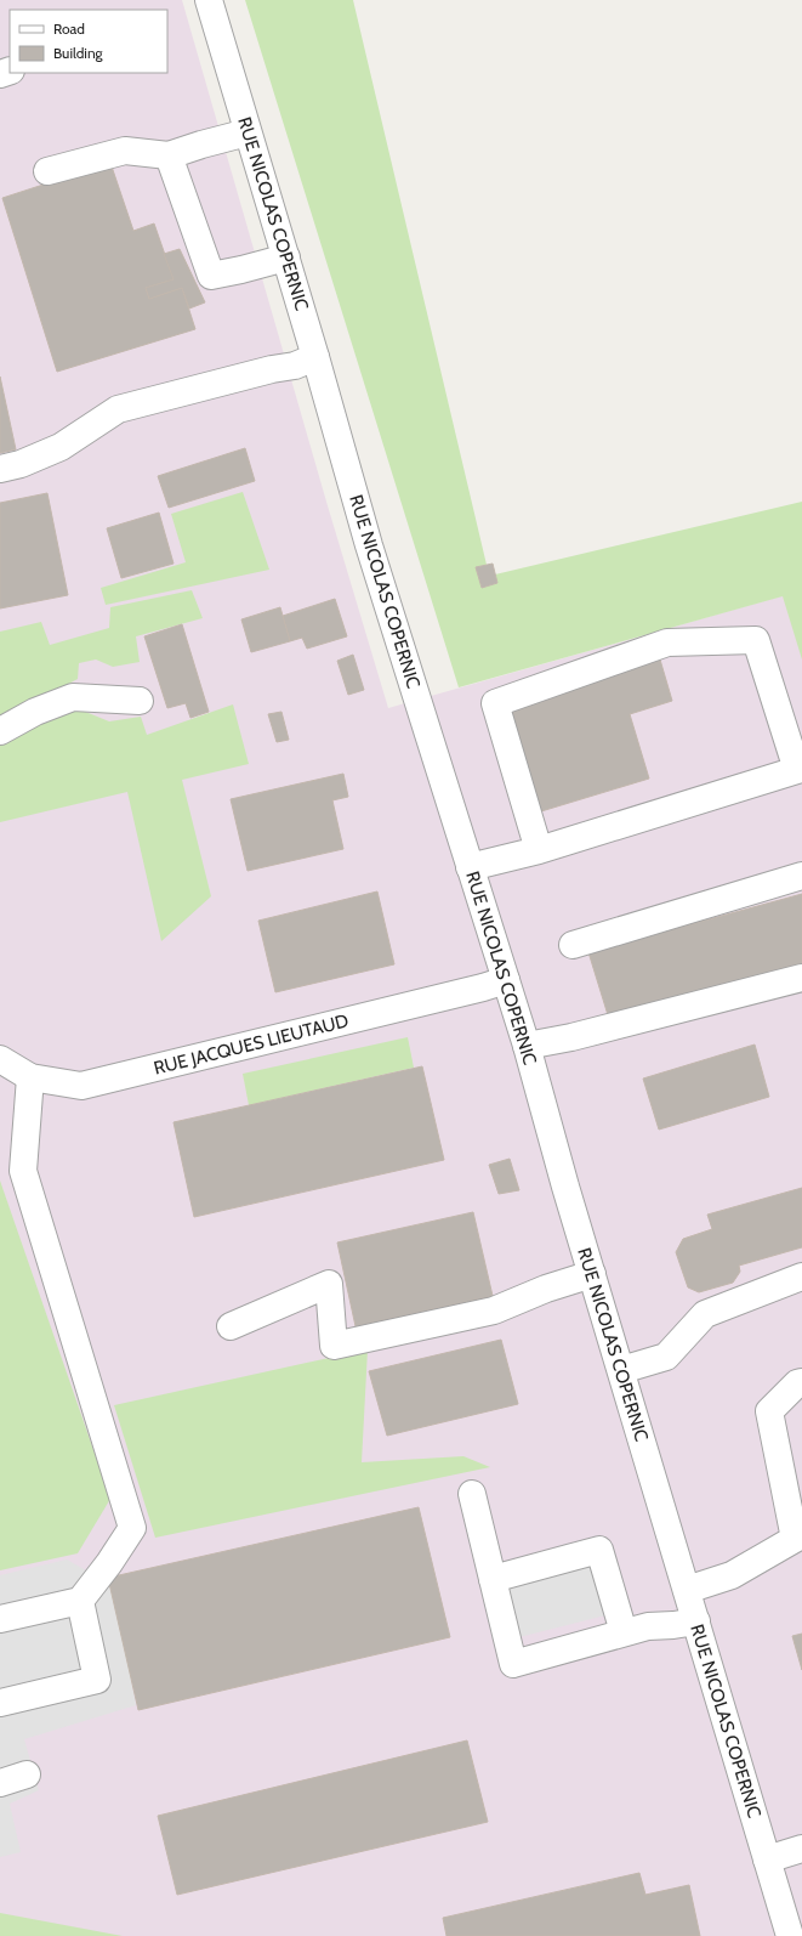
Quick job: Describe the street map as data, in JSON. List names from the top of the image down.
{
  "streets": {
    "street": ["RUE NICOLAS COPERNIC", "RUE JACQUES LIEUTAUD"]
  },
  "crossings": [
    ["RUE NICOLAS COPERNIC", "RUE JACQUES LIEUTAUD"]
  ],
  "legend": ["Road", "Building"]
}
